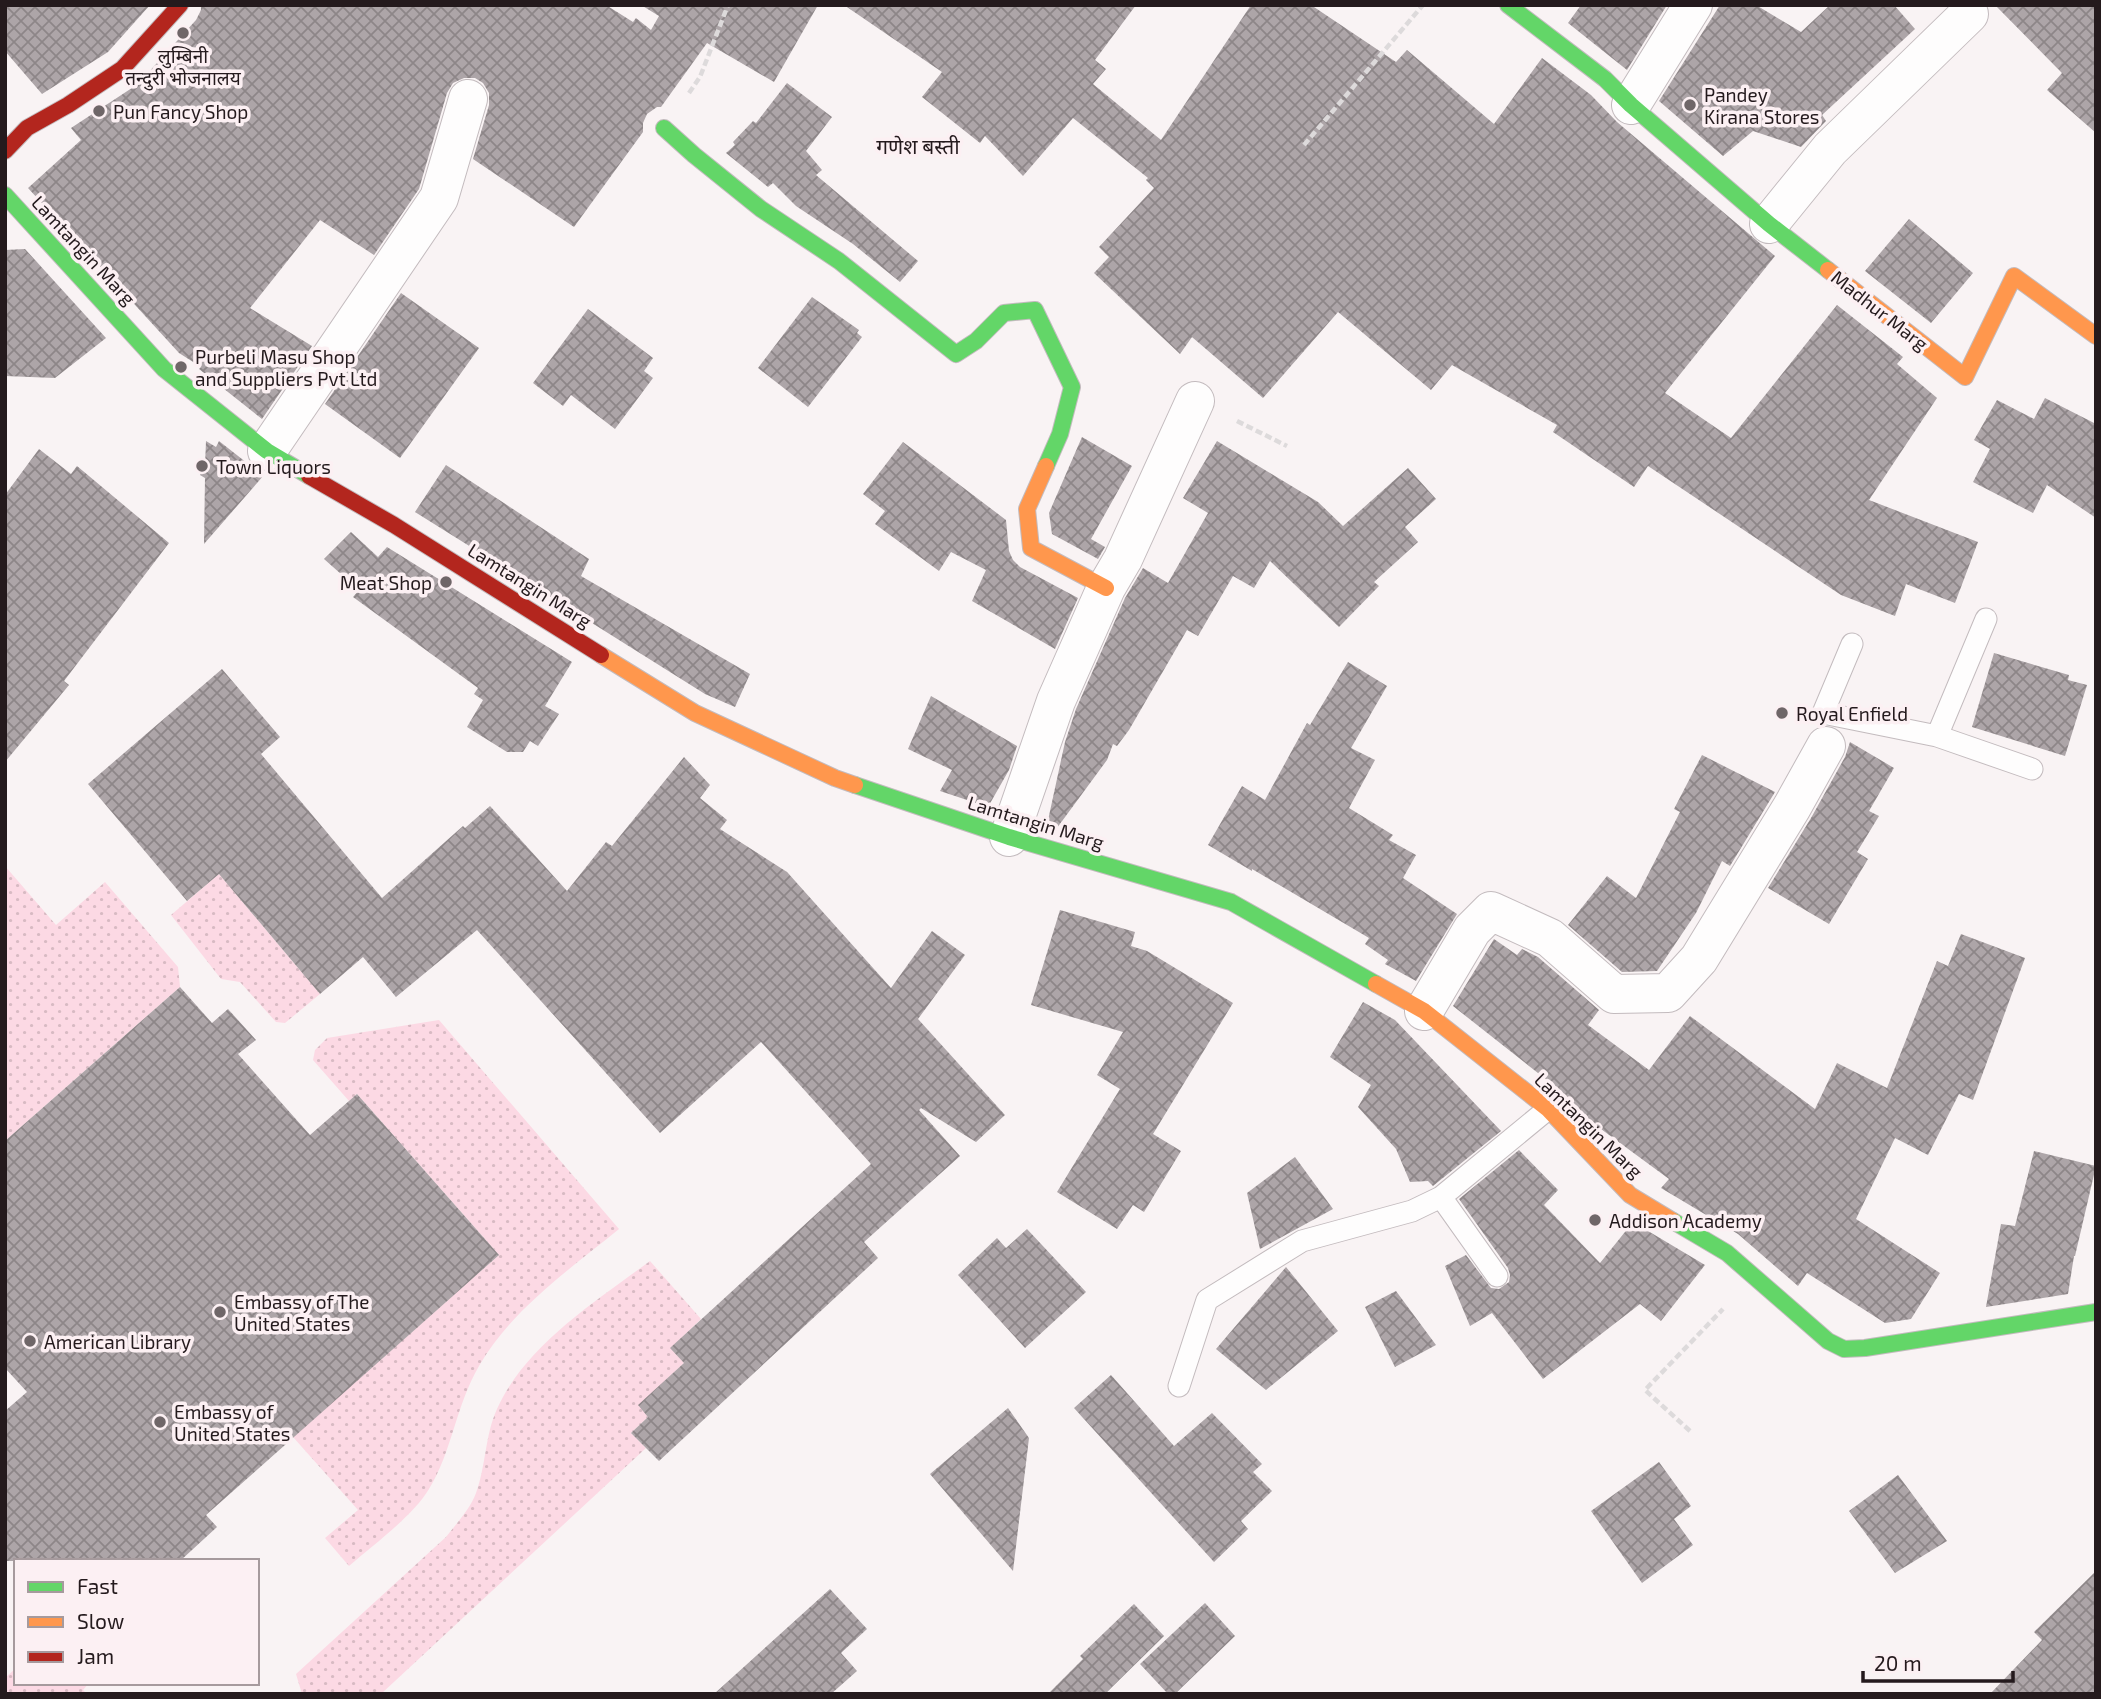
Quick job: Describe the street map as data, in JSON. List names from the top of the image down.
{
  "streets": {
    "street": ["Lamtangin Marg", "Madhur Marg"]
  },
  "districts": ["गणेश बस्ती"],
  "places": [
    "लुम्बिनी तन्दुरी भोजनालय",
    "Pandey Kirana Stores",
    "Pun Fancy Shop",
    "Purbeli Masu Shop and Suppliers Pvt Ltd",
    "Town Liquors",
    "Meat Shop",
    "Royal Enfield",
    "Addison Academy",
    "Embassy of The United States",
    "American Library",
    "Embassy of United States"
  ],
  "legend": ["Fast", "Slow", "Jam"],
  "scale_bar": "20 m"
}
